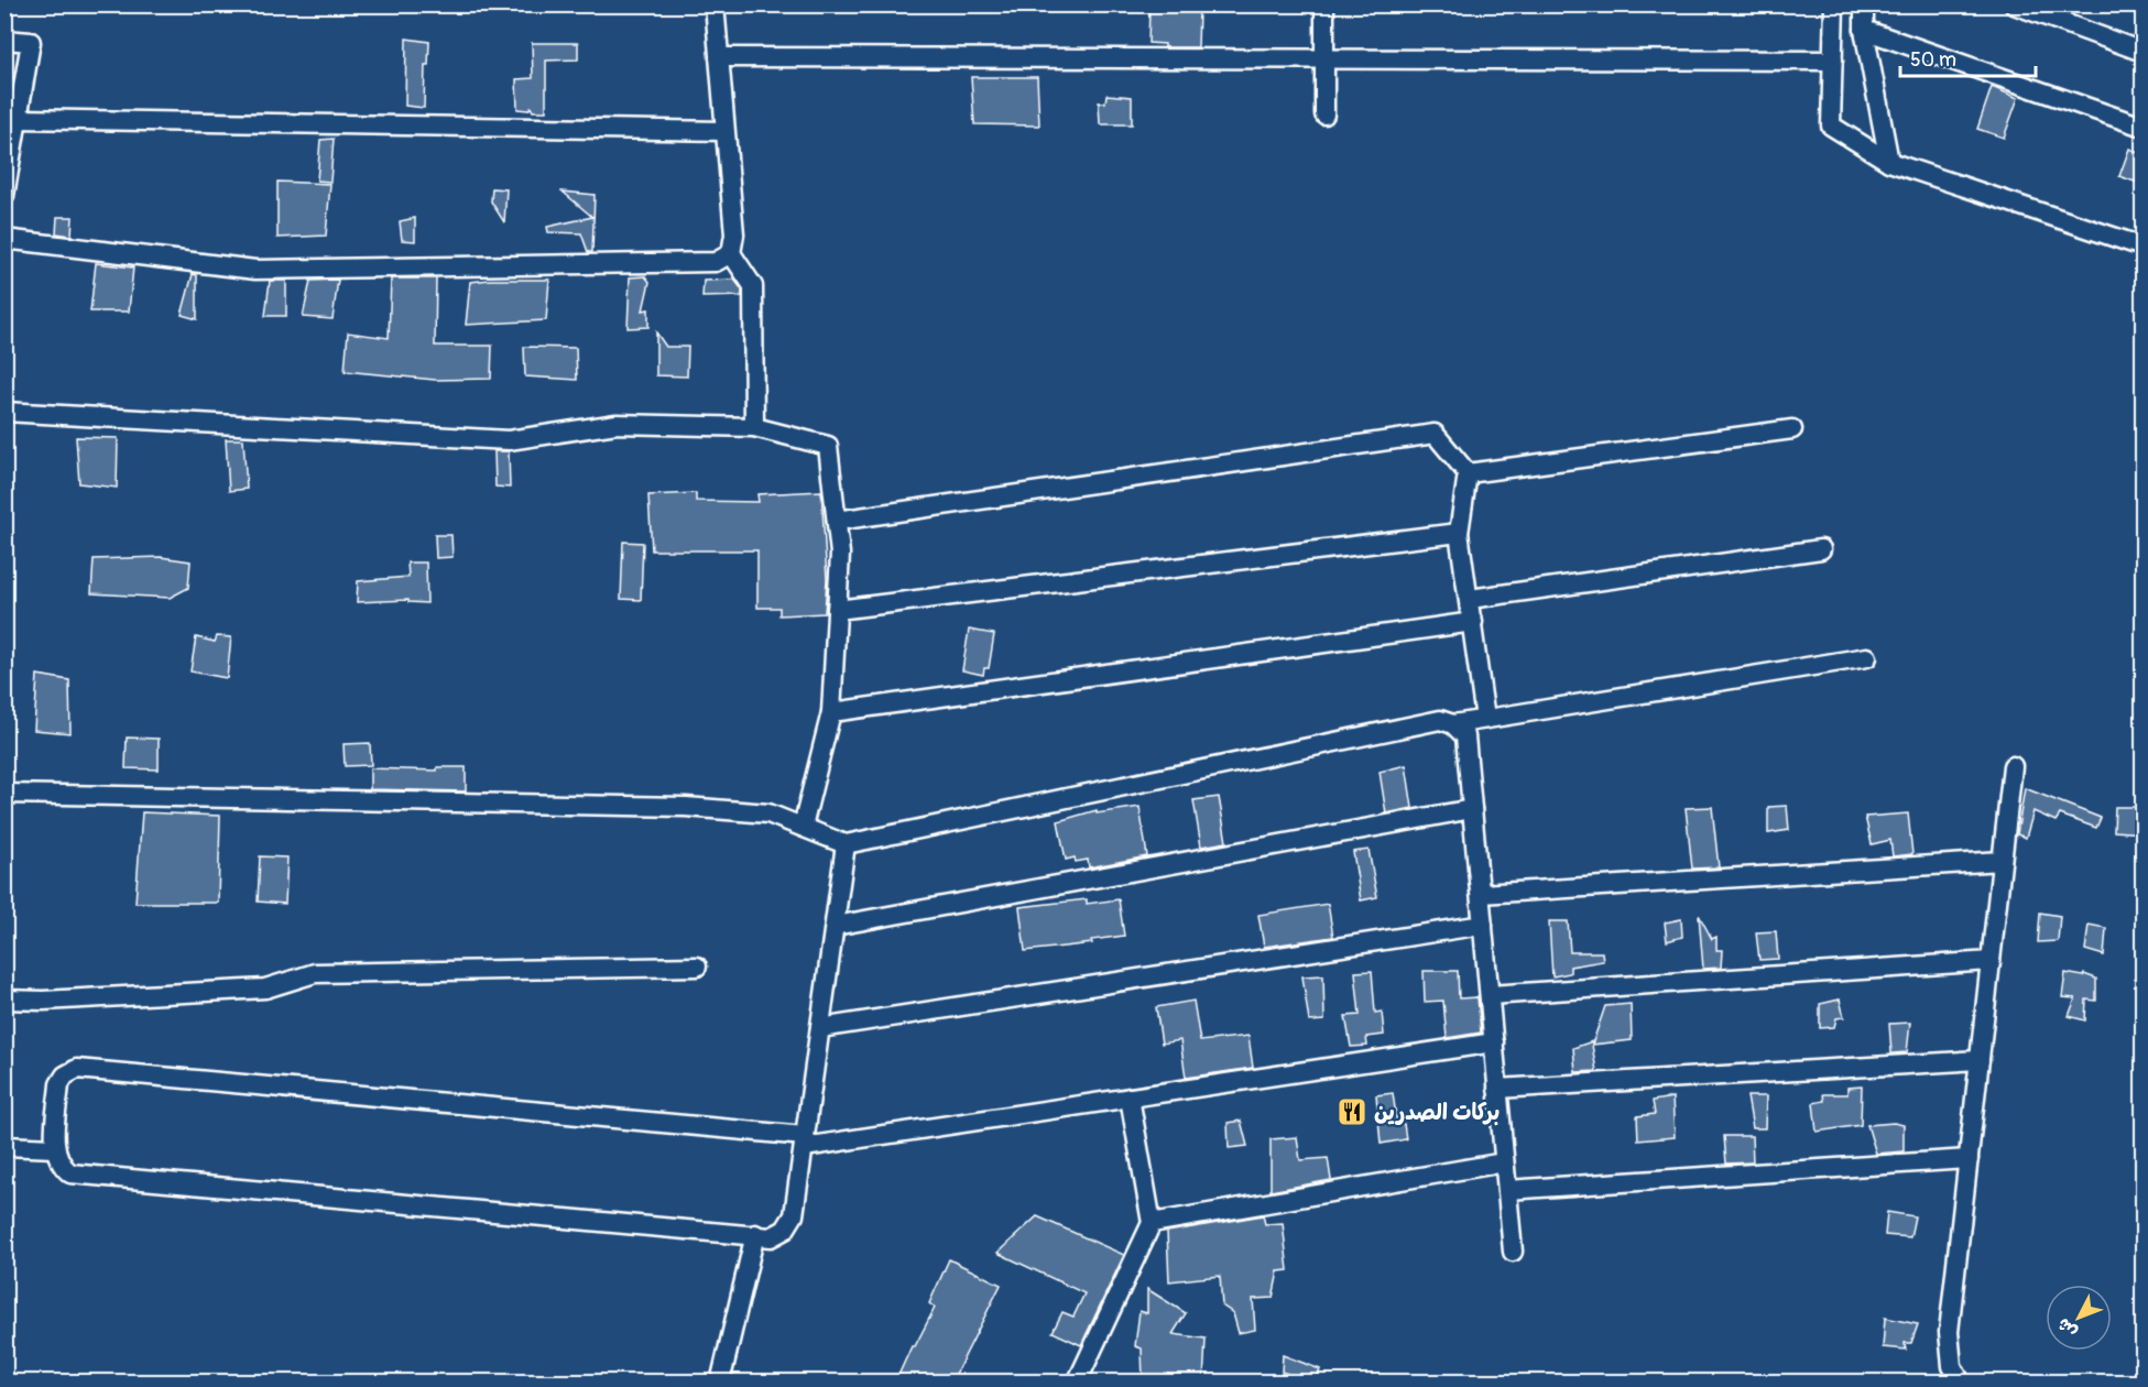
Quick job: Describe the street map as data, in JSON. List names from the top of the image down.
{
  "places": {
    "restaurant": ["بركات الصدرين"]
  },
  "scale_bar": "50 m",
  "north": "bottom left"
}
